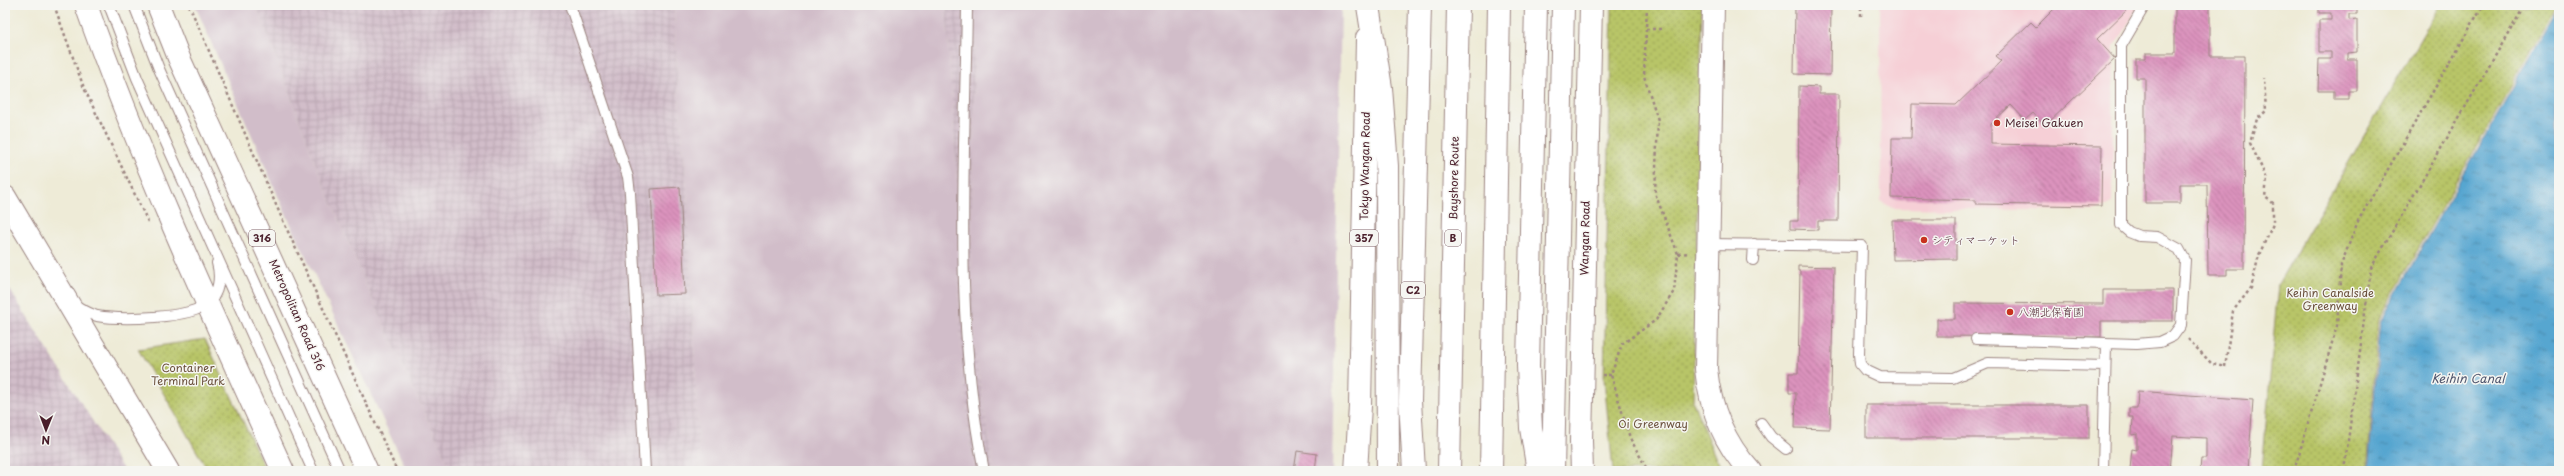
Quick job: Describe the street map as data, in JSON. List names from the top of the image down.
{
  "streets": {
    "main road": [
      "Tokyo Wangan Road",
      "Bayshore Route",
      "316",
      "357",
      "B",
      "Wangan Road",
      "C2",
      "Metropolitan Road 316"
    ]
  },
  "water": ["Keihin Canal"],
  "parks": ["Keihin Canalside Greenway", "Container Terminal Park", "Oi Greenway"],
  "places": ["Meisei Gakuen", "シティマーケット", "八潮北保育園"],
  "north": "bottom"
}
